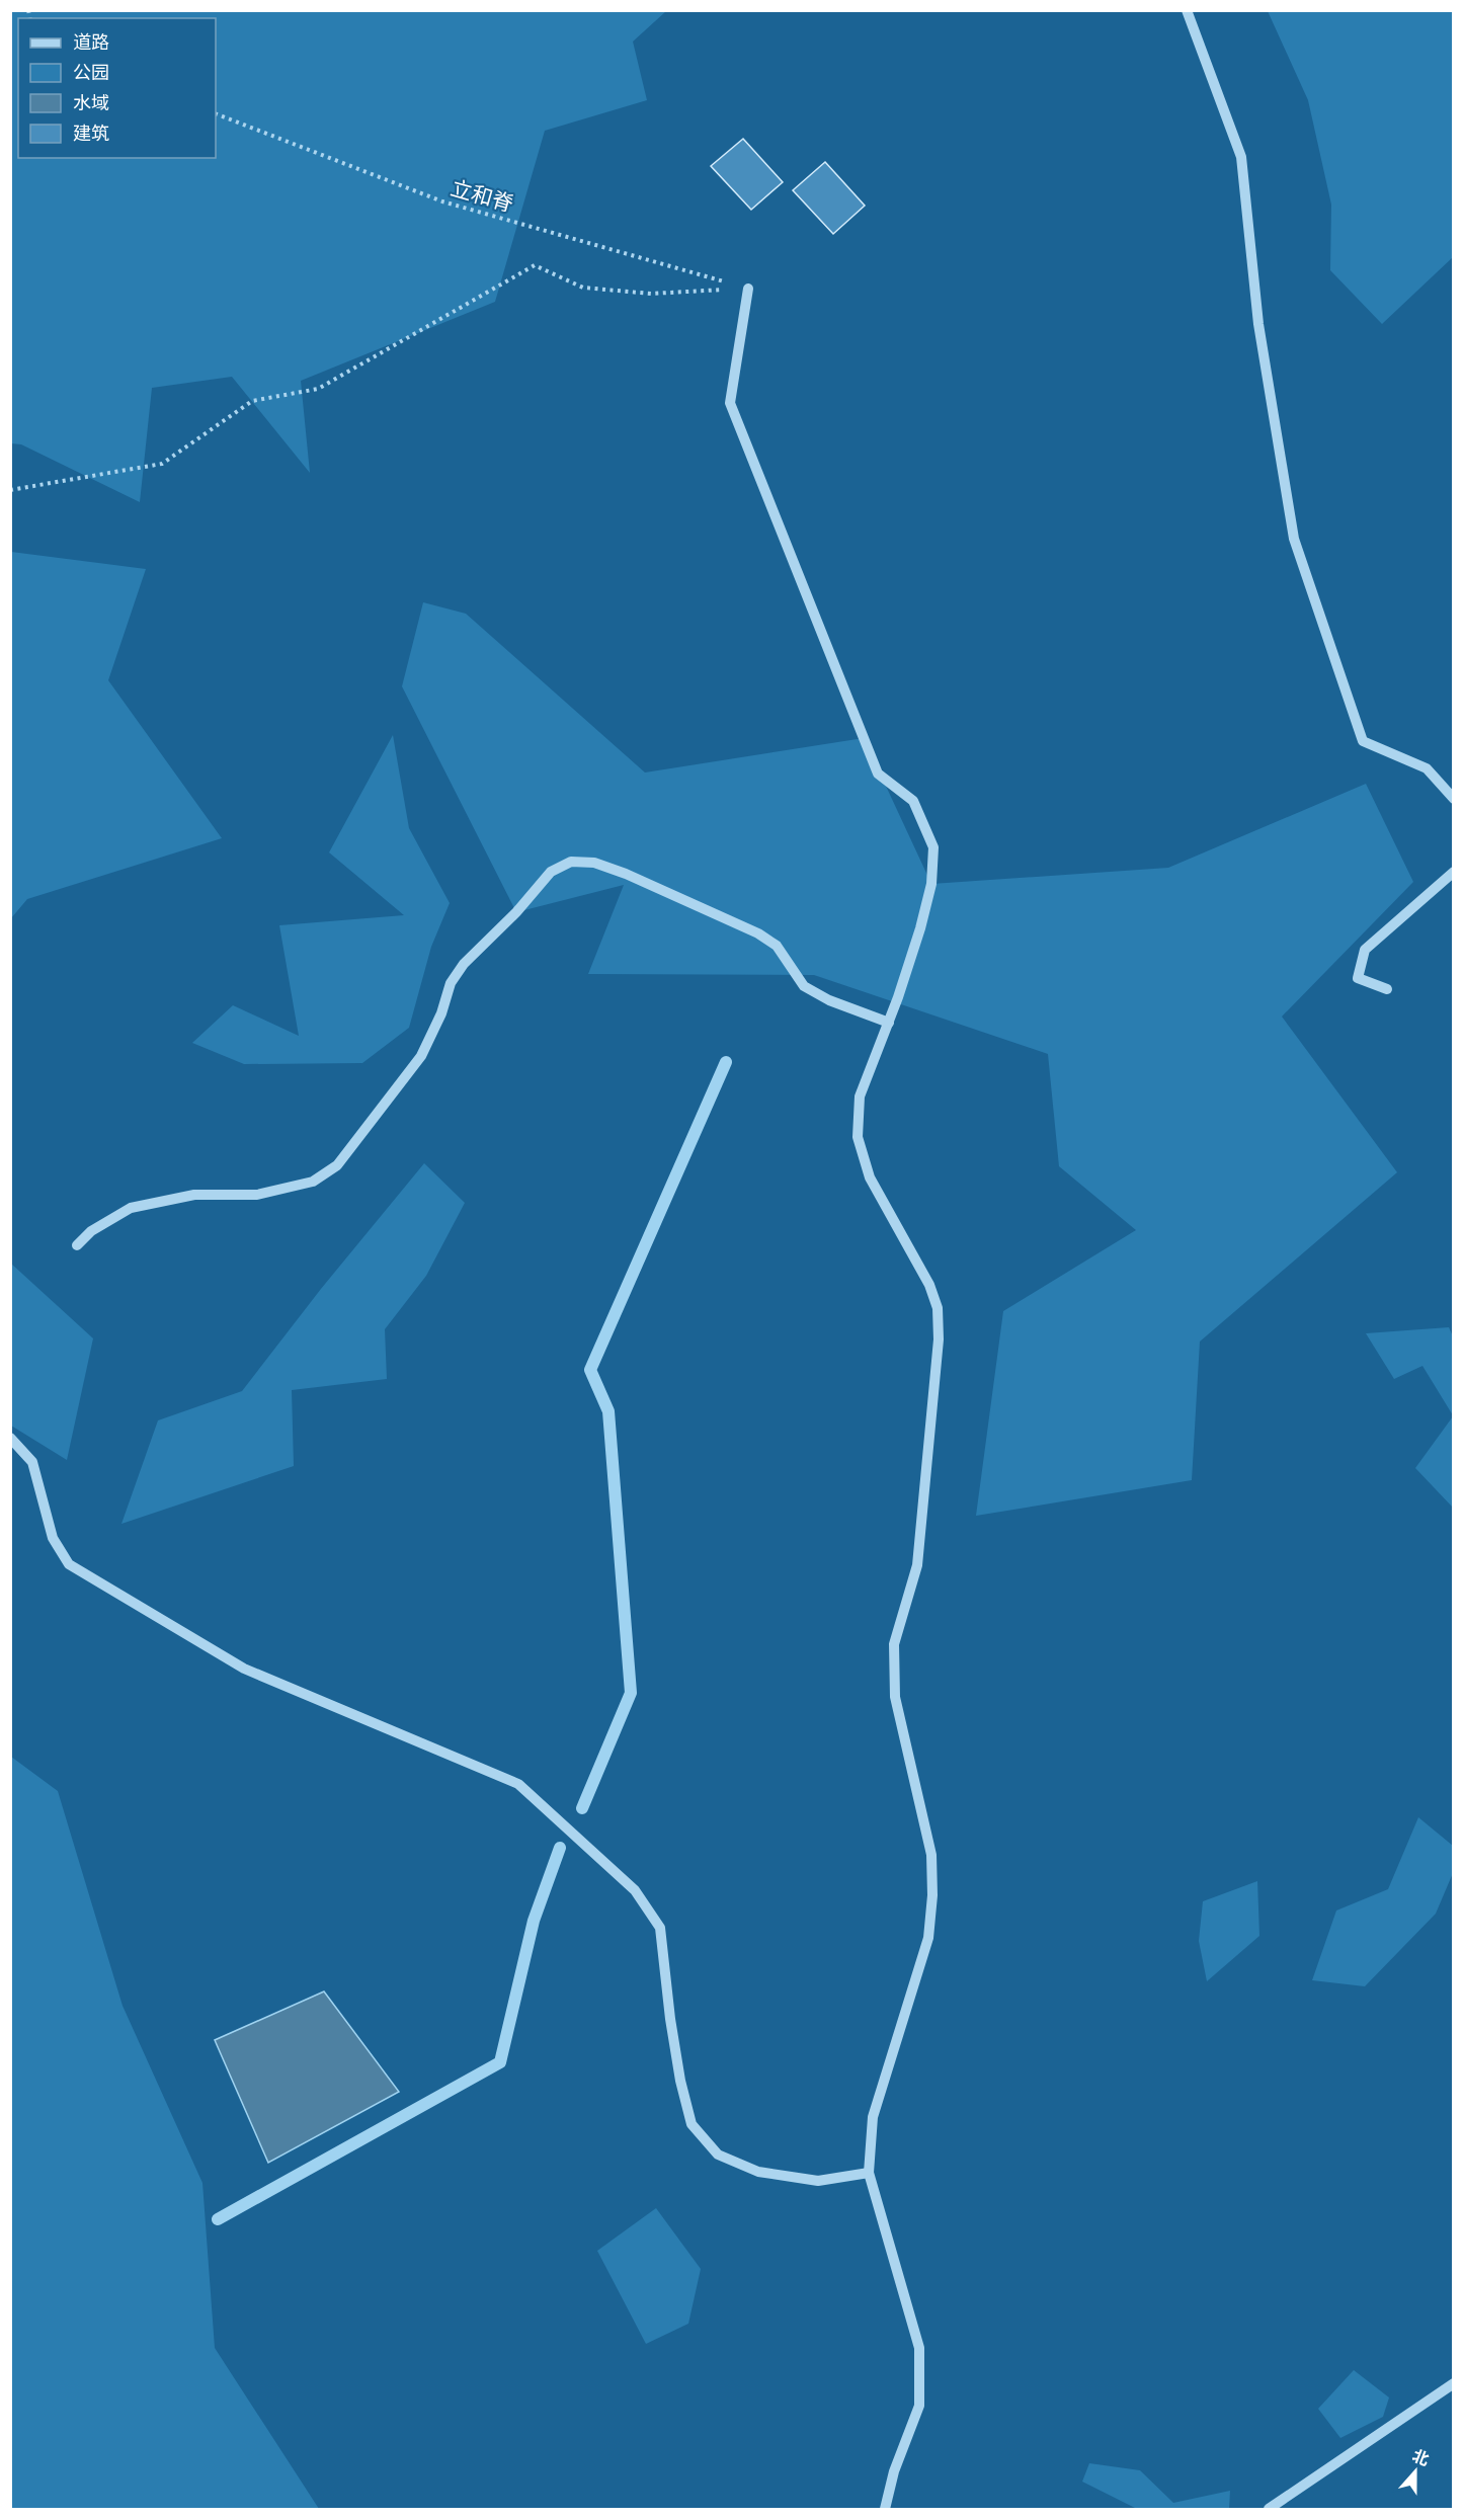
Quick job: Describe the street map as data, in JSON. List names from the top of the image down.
{
  "streets": {
    "path": ["立和脊"]
  },
  "legend": [
    "道路",
    "公园",
    "水域",
    "建筑"
  ],
  "north": "top"
}
